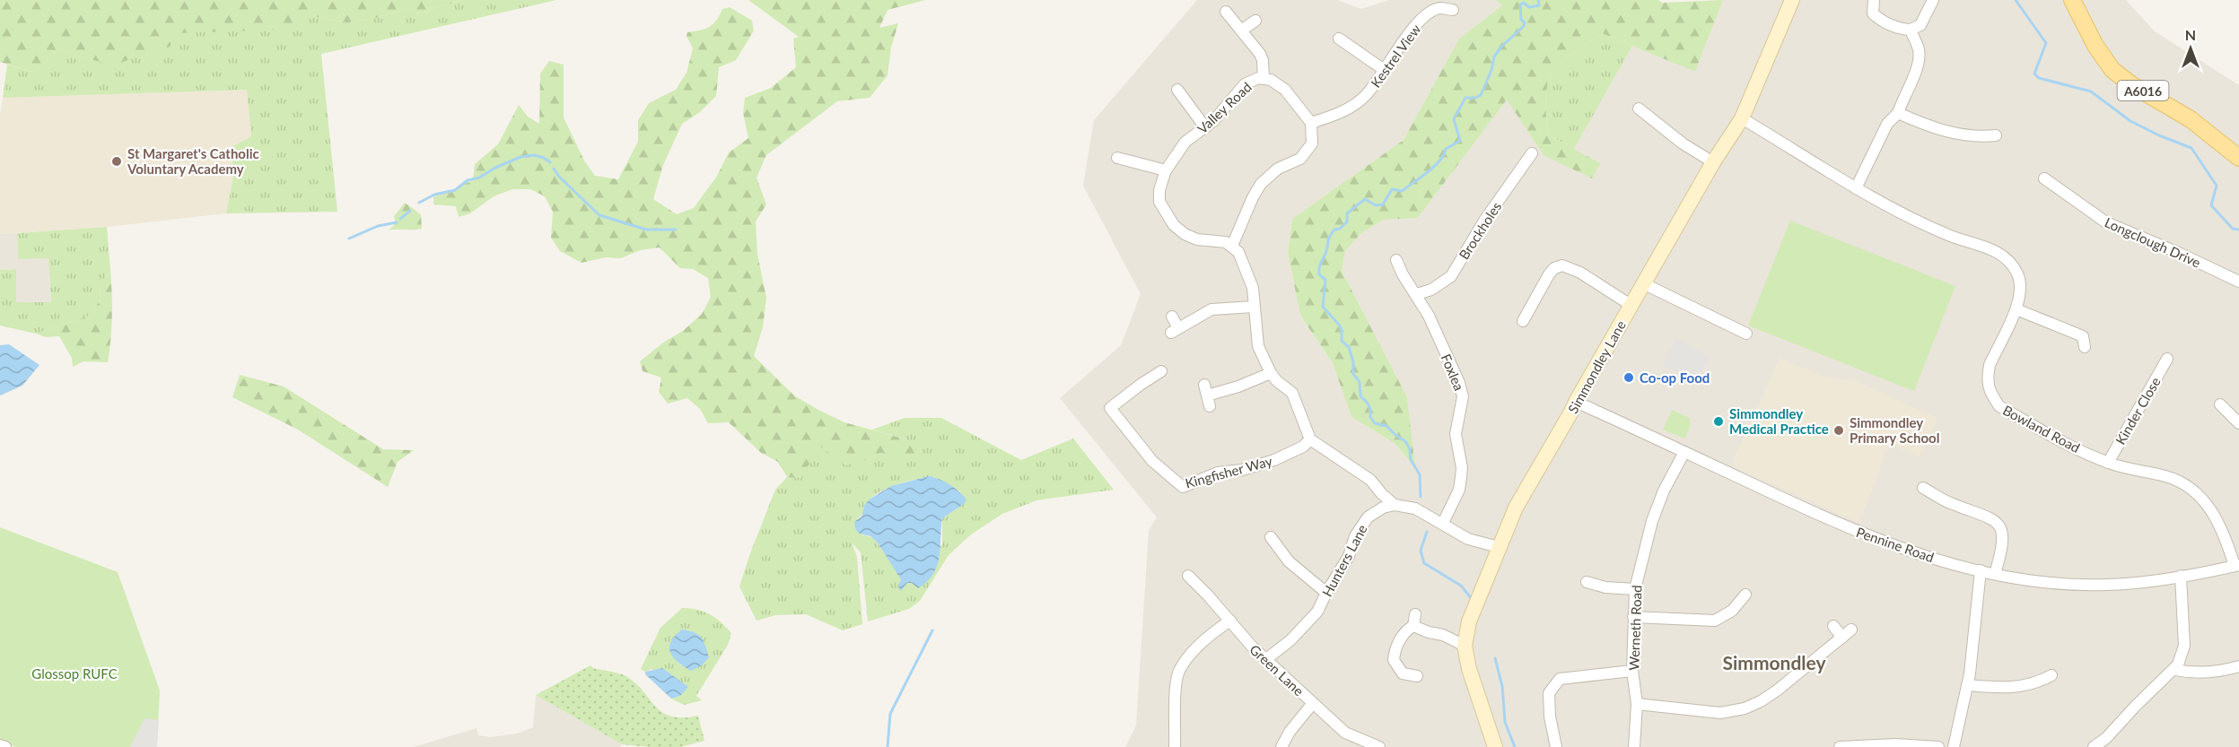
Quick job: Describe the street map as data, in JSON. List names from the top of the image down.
{
  "streets": {
    "main road": ["A6016"],
    "street": [
      "Kestrel View",
      "Valley Road",
      "Brockholes",
      "Longclough Drive",
      "Simmondley Lane",
      "Foxlea",
      "Kinder Close",
      "Bowland Road",
      "Kingfisher Way",
      "Pennine Road",
      "Hunters Lane",
      "Werneth Road",
      "Green Lane"
    ]
  },
  "crossings": [
    ["Kestrel View", "Valley Road"],
    ["Brockholes", "Foxlea"],
    ["Simmondley Lane", "Bowland Road"],
    ["Simmondley Lane", "Pennine Road"],
    ["Kinder Close", "Bowland Road"],
    ["Bowland Road", "Pennine Road"],
    ["Pennine Road", "Werneth Road"],
    ["Hunters Lane", "Green Lane"]
  ],
  "districts": ["Simmondley"],
  "parks": ["Glossop RUFC"],
  "places": [
    "St Margaret's Catholic Voluntary Academy",
    "Co-op Food",
    "Simmondley Medical Practice",
    "Simmondley Primary School"
  ],
  "north": "top"
}
